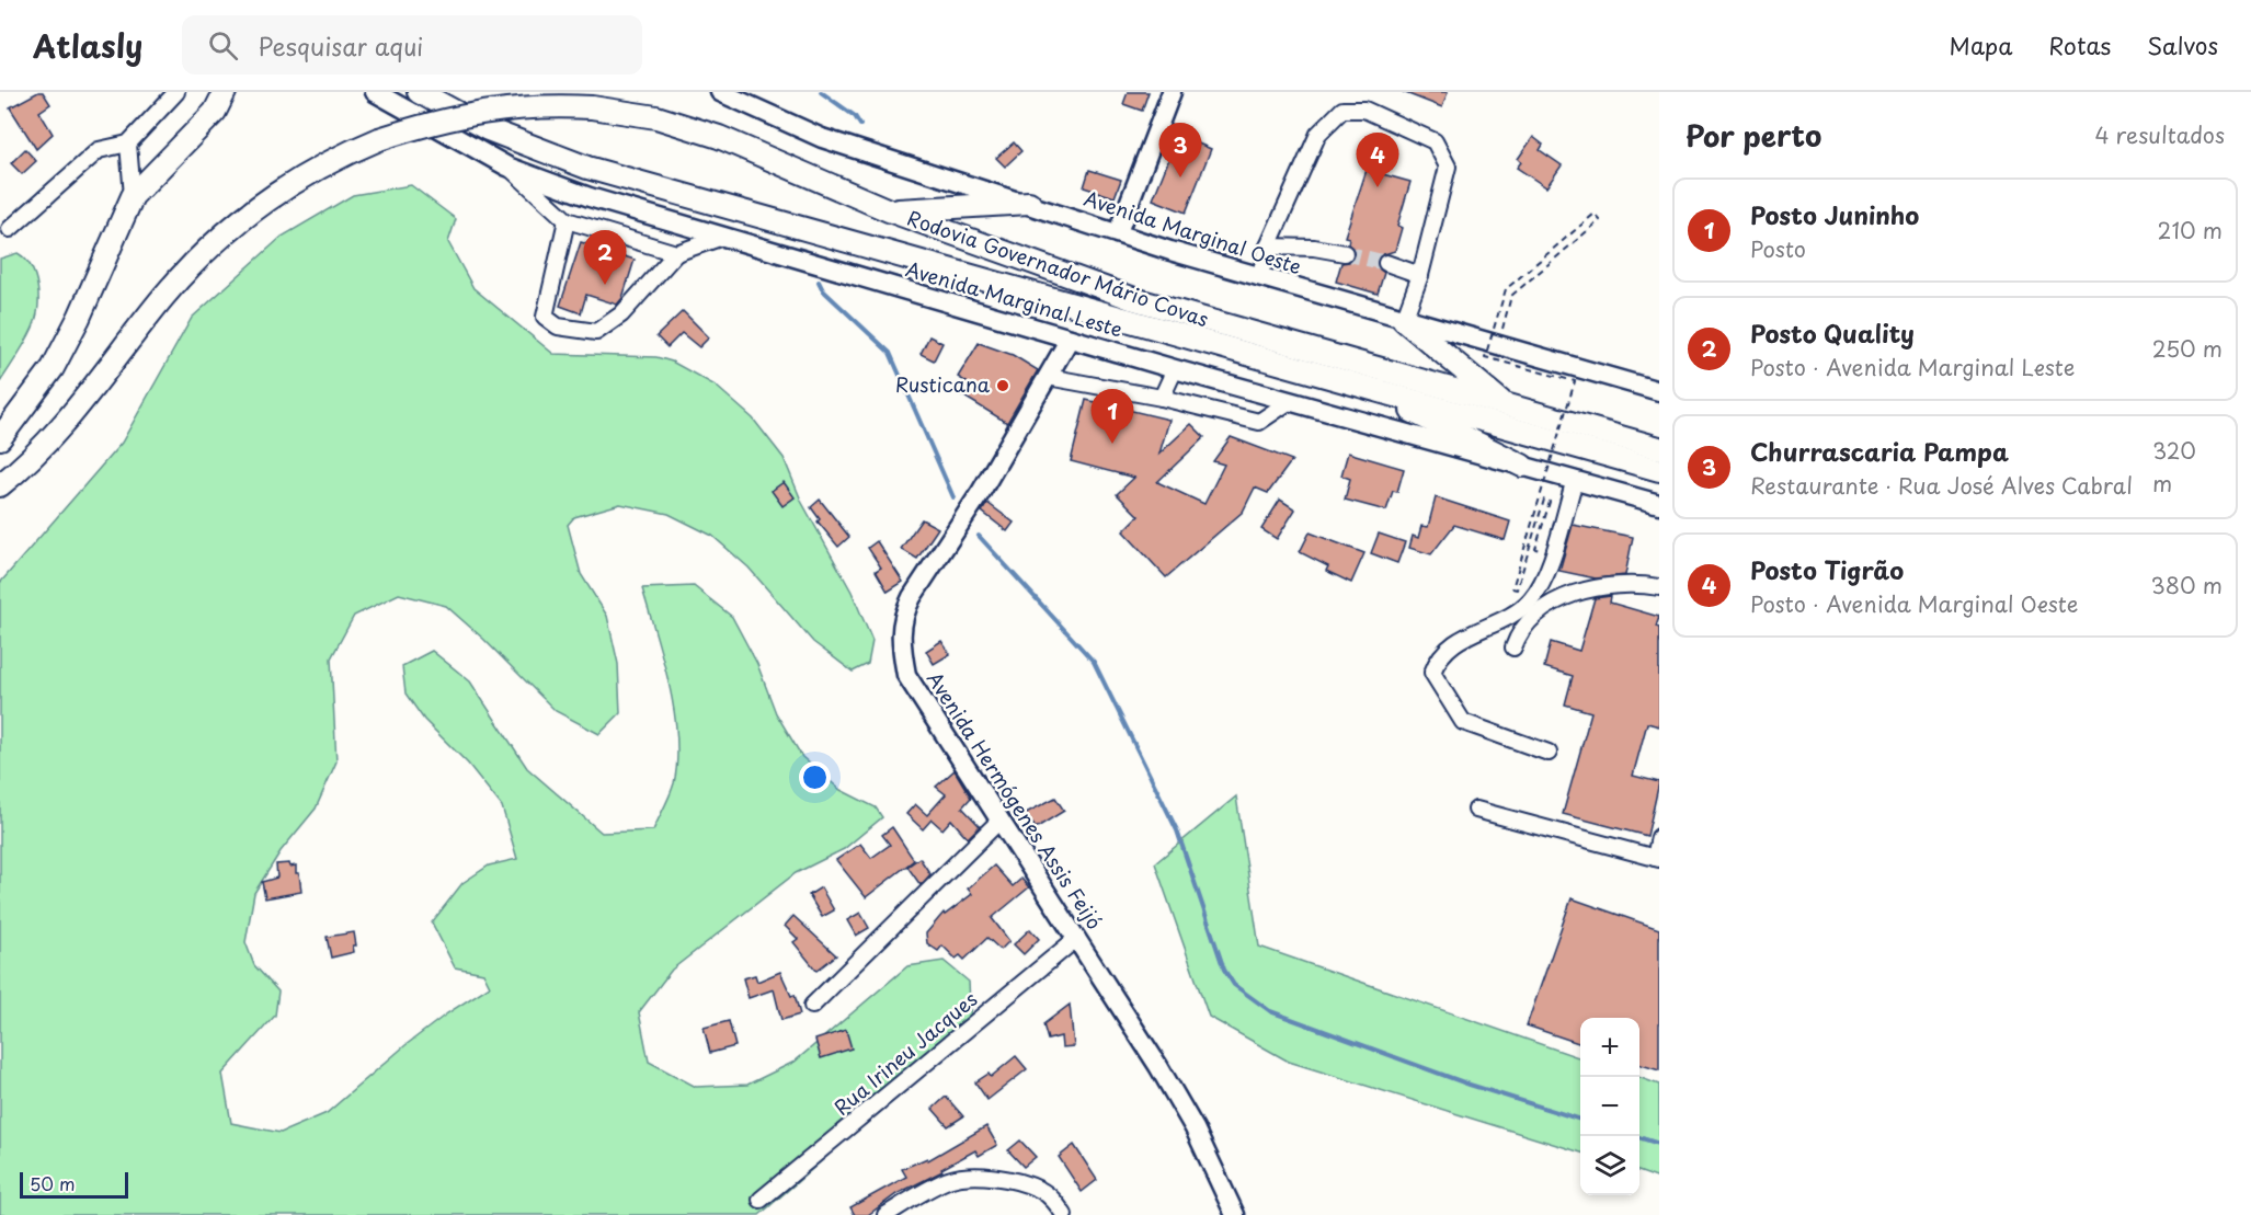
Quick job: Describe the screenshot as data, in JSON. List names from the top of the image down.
{
  "streets": {
    "highway": ["Rodovia Governador Mário Covas"],
    "main road": ["Avenida Marginal Oeste", "Avenida Marginal Leste", "Avenida Hermógenes Assis Feijó"],
    "street": ["Rua Irineu Jacques"]
  },
  "crossings": [
    ["Avenida Marginal Leste", "Avenida Hermógenes Assis Feijó"],
    ["Avenida Hermógenes Assis Feijó", "Rua Irineu Jacques"]
  ],
  "places": ["Rusticana"],
  "scale_bar": "50 m",
  "page": {
    "header": "Atlasly",
    "search": "Pesquisar aqui",
    "nav": ["Mapa", "Rotas", "Salvos"],
    "heading": ["Por perto", "4 resultados"],
    "pins": [
      "3",
      "4",
      "2",
      "1"
    ],
    "list": [
      {
        "mark": "1",
        "name": "Posto Juninho",
        "note": "Posto",
        "value": "210 m"
      },
      {
        "mark": "2",
        "name": "Posto Quality",
        "note": "Posto · Avenida Marginal Leste",
        "value": "250 m"
      },
      {
        "mark": "3",
        "name": "Churrascaria Pampa",
        "note": "Restaurante · Rua José Alves Cabral",
        "value": "320 m"
      },
      {
        "mark": "4",
        "name": "Posto Tigrão",
        "note": "Posto · Avenida Marginal Oeste",
        "value": "380 m"
      }
    ],
    "map_buttons": ["+", "−"],
    "scale": "50 m"
  }
}
